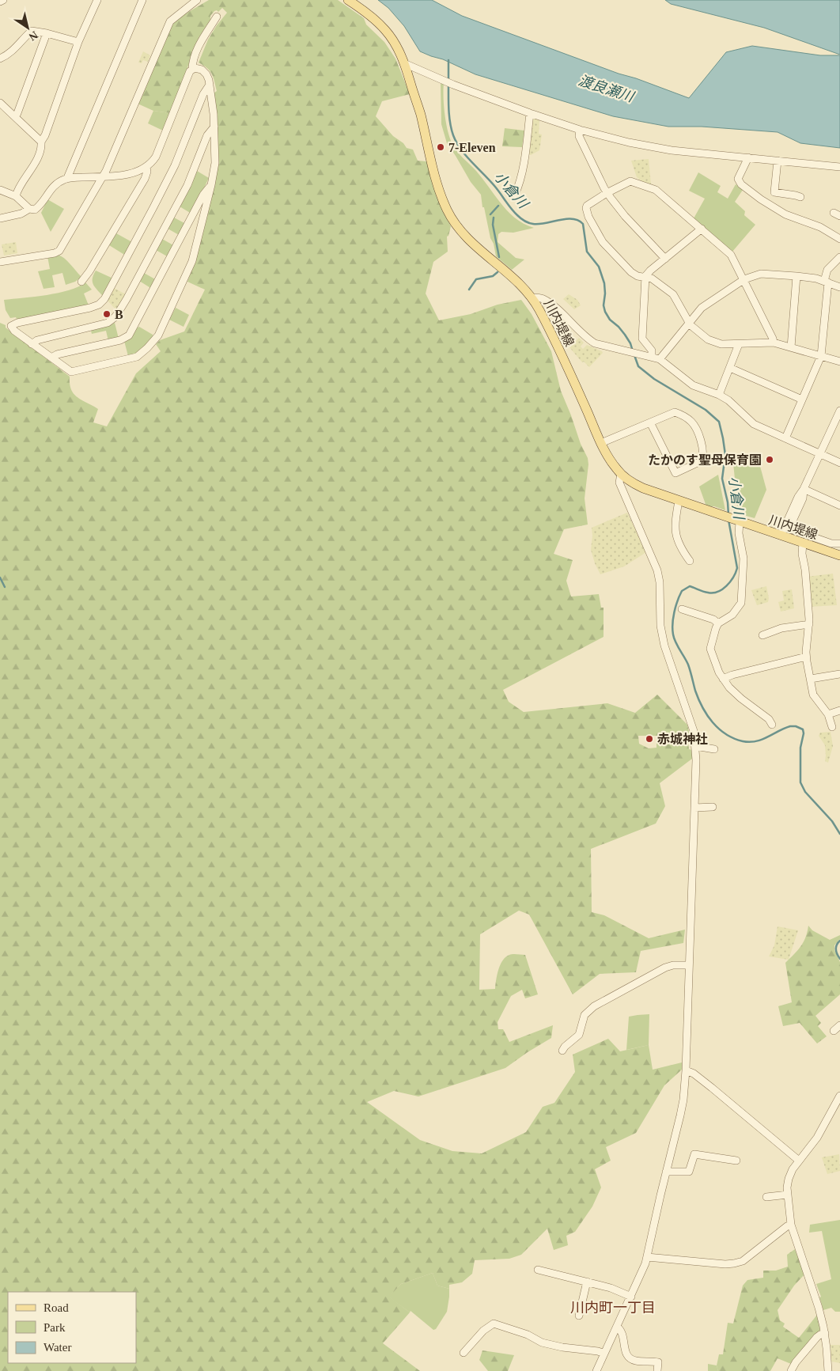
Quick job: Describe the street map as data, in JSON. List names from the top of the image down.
{
  "streets": {
    "main road": ["川内堤線"]
  },
  "districts": ["川内町一丁目"],
  "water": ["渡良瀬川", "小倉川"],
  "places": [
    "7-Eleven",
    "B",
    "たかのす聖母保育園",
    "赤城神社"
  ],
  "legend": ["Road", "Park", "Water"],
  "north": "bottom right"
}
